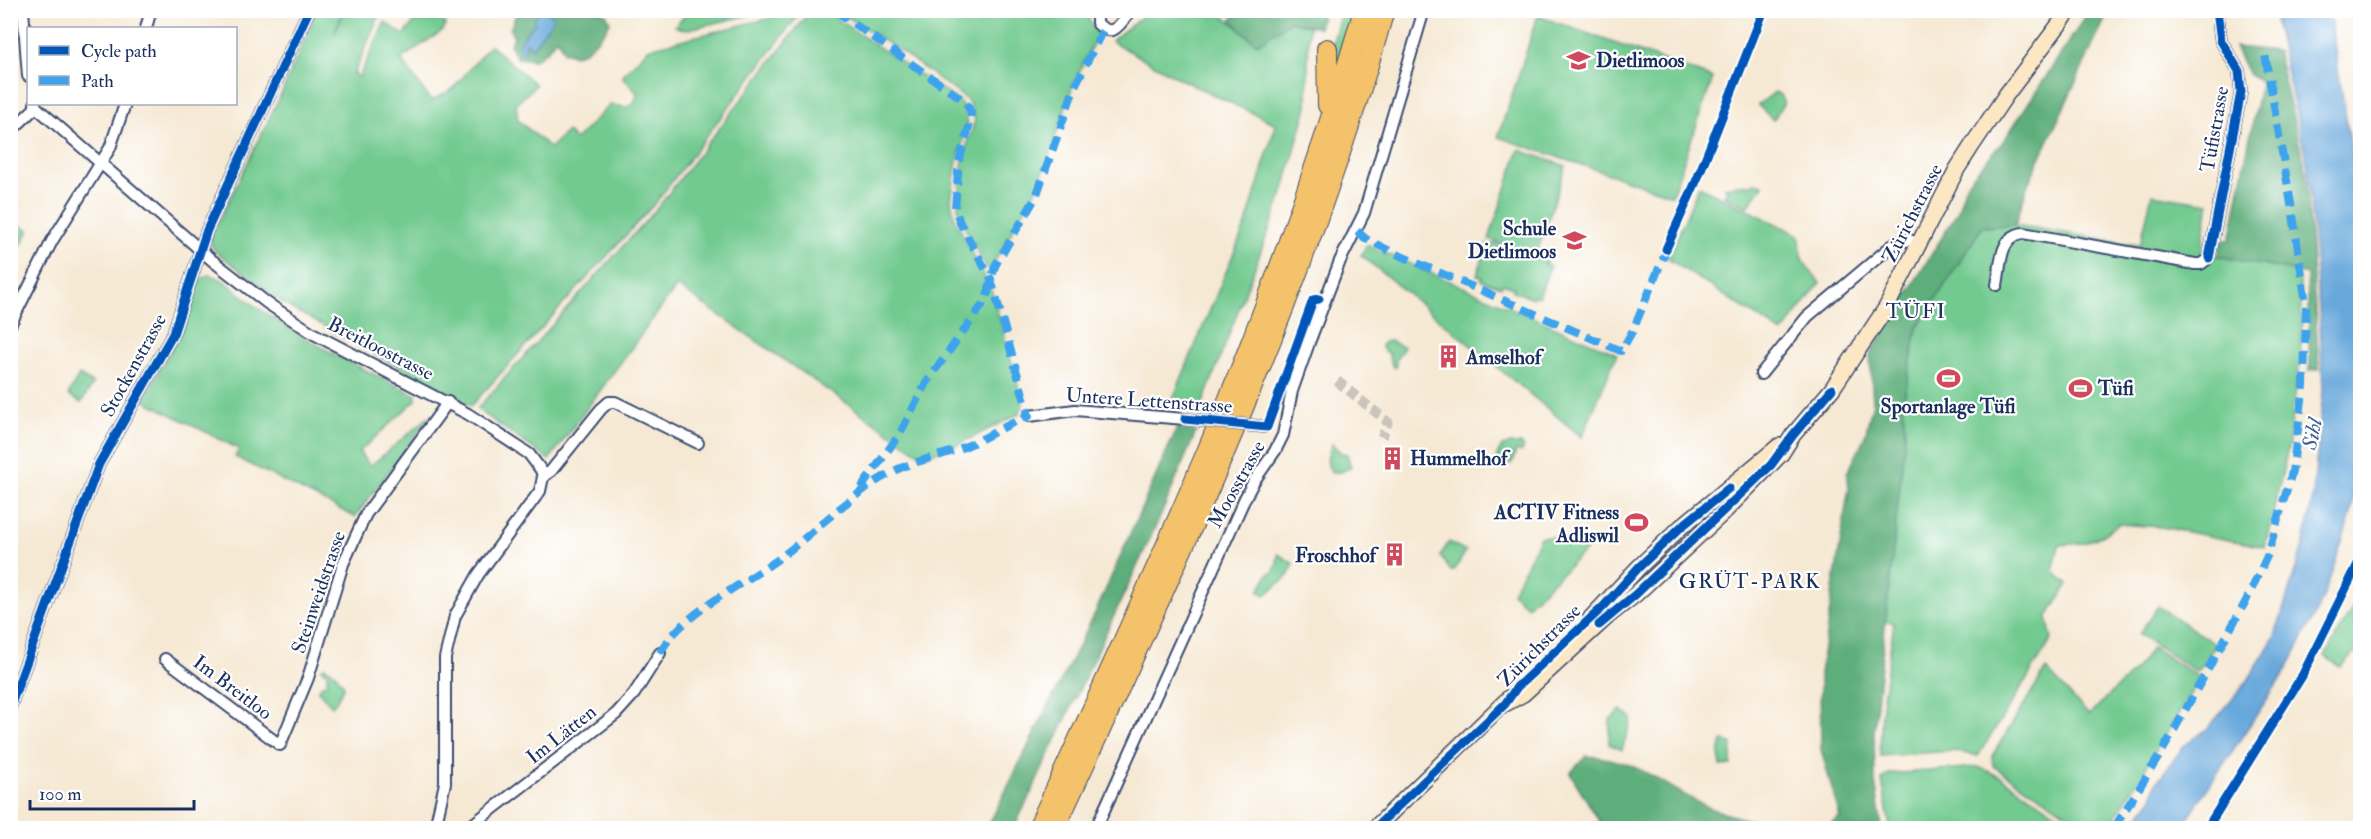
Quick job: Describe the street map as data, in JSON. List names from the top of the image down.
{
  "streets": {
    "main road": ["Zürichstrasse"],
    "street": [
      "Tüfistrasse",
      "Breitloostrasse",
      "Stockenstrasse",
      "Untere Lettenstrasse",
      "Moosstrasse",
      "Steinweidstrasse",
      "Im Breitloo",
      "Im Lätten"
    ]
  },
  "crossings": [
    ["Breitloostrasse", "Stockenstrasse"],
    ["Breitloostrasse", "Steinweidstrasse"],
    ["Steinweidstrasse", "Im Breitloo"]
  ],
  "districts": ["TÜFI", "GRÜT-PARK"],
  "water": ["Sihl"],
  "places": {
    "school or university": ["Dietlimoos", "Schule Dietlimoos"],
    "building": ["Amselhof", "Hummelhof", "Froschhof"],
    "sports": ["Sportanlage Tüfi", "Tüfi", "ACTIV Fitness Adliswil"]
  },
  "legend": ["Cycle path", "Path"],
  "scale_bar": "100 m"
}
